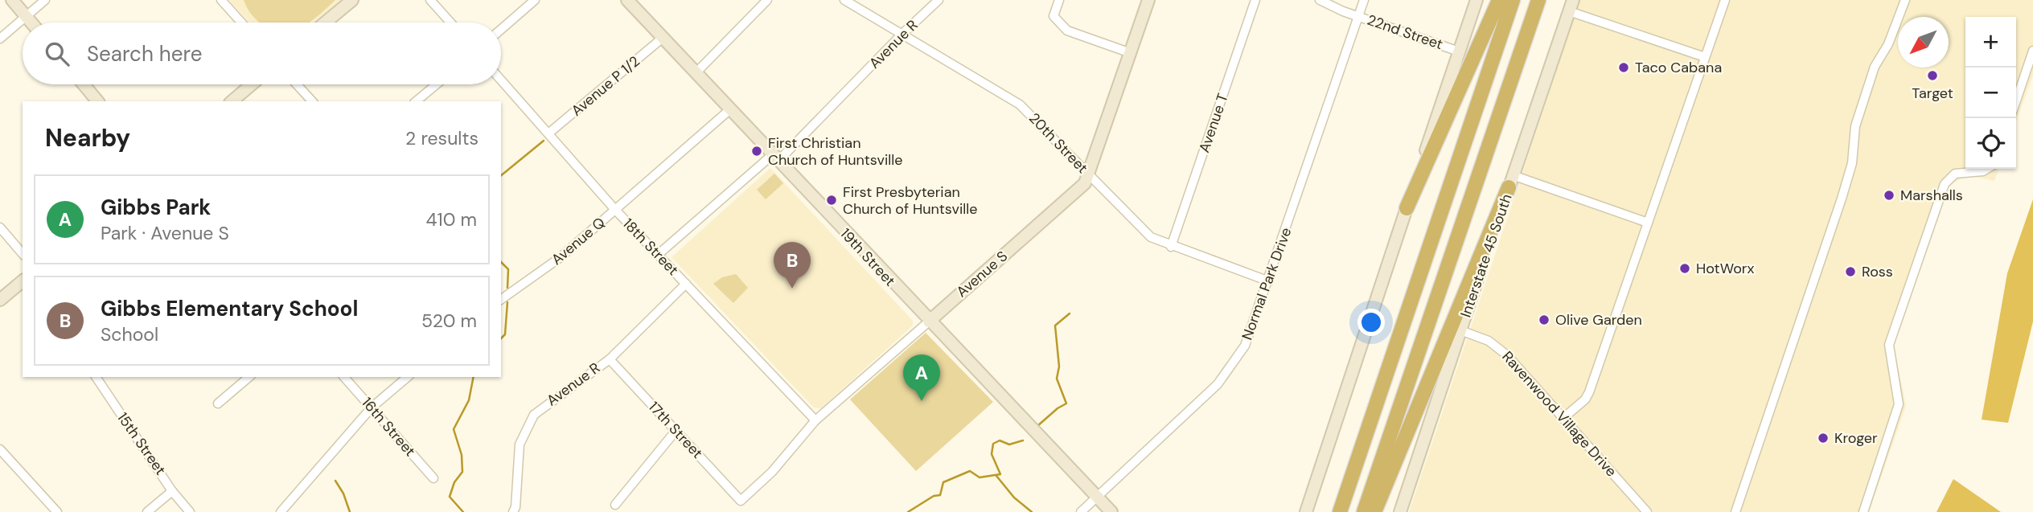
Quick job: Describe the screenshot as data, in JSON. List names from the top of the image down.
{
  "streets": {
    "street": [
      "22nd Street",
      "Avenue R",
      "Avenue P 1/2",
      "Avenue T",
      "20th Street",
      "Avenue Q",
      "18th Street",
      "Interstate 45 South",
      "19th Street",
      "Avenue S",
      "Normal Park Drive",
      "Ravenwood Village Drive",
      "16th Street",
      "17th Street",
      "15th Street"
    ]
  },
  "crossings": [
    ["22nd Street", "Normal Park Drive"],
    ["Avenue R", "20th Street"],
    ["Avenue R", "18th Street"],
    ["Avenue R", "19th Street"],
    ["Avenue R", "17th Street"],
    ["Avenue P 1/2", "18th Street"],
    ["Avenue P 1/2", "19th Street"],
    ["Avenue T", "20th Street"],
    ["20th Street", "Avenue S"],
    ["20th Street", "Normal Park Drive"],
    ["Avenue Q", "18th Street"],
    ["Avenue Q", "19th Street"],
    ["18th Street", "Avenue S"],
    ["Interstate 45 South", "Ravenwood Village Drive"],
    ["19th Street", "Avenue S"],
    ["19th Street", "Normal Park Drive"],
    ["Avenue S", "17th Street"]
  ],
  "places": [
    "Taco Cabana",
    "Target",
    "First Christian Church of Huntsville",
    "Marshalls",
    "First Presbyterian Church of Huntsville",
    "HotWorx",
    "Ross",
    "Olive Garden",
    "Kroger"
  ],
  "north": "bottom left",
  "page": {
    "map_buttons": ["+", "−"],
    "search": "Search here",
    "heading": ["Nearby", "2 results"],
    "list": [
      {
        "mark": "A",
        "name": "Gibbs Park",
        "note": "Park · Avenue S",
        "value": "410 m"
      },
      {
        "mark": "B",
        "name": "Gibbs Elementary School",
        "note": "School",
        "value": "520 m"
      }
    ],
    "pins": ["B", "A"]
  }
}
